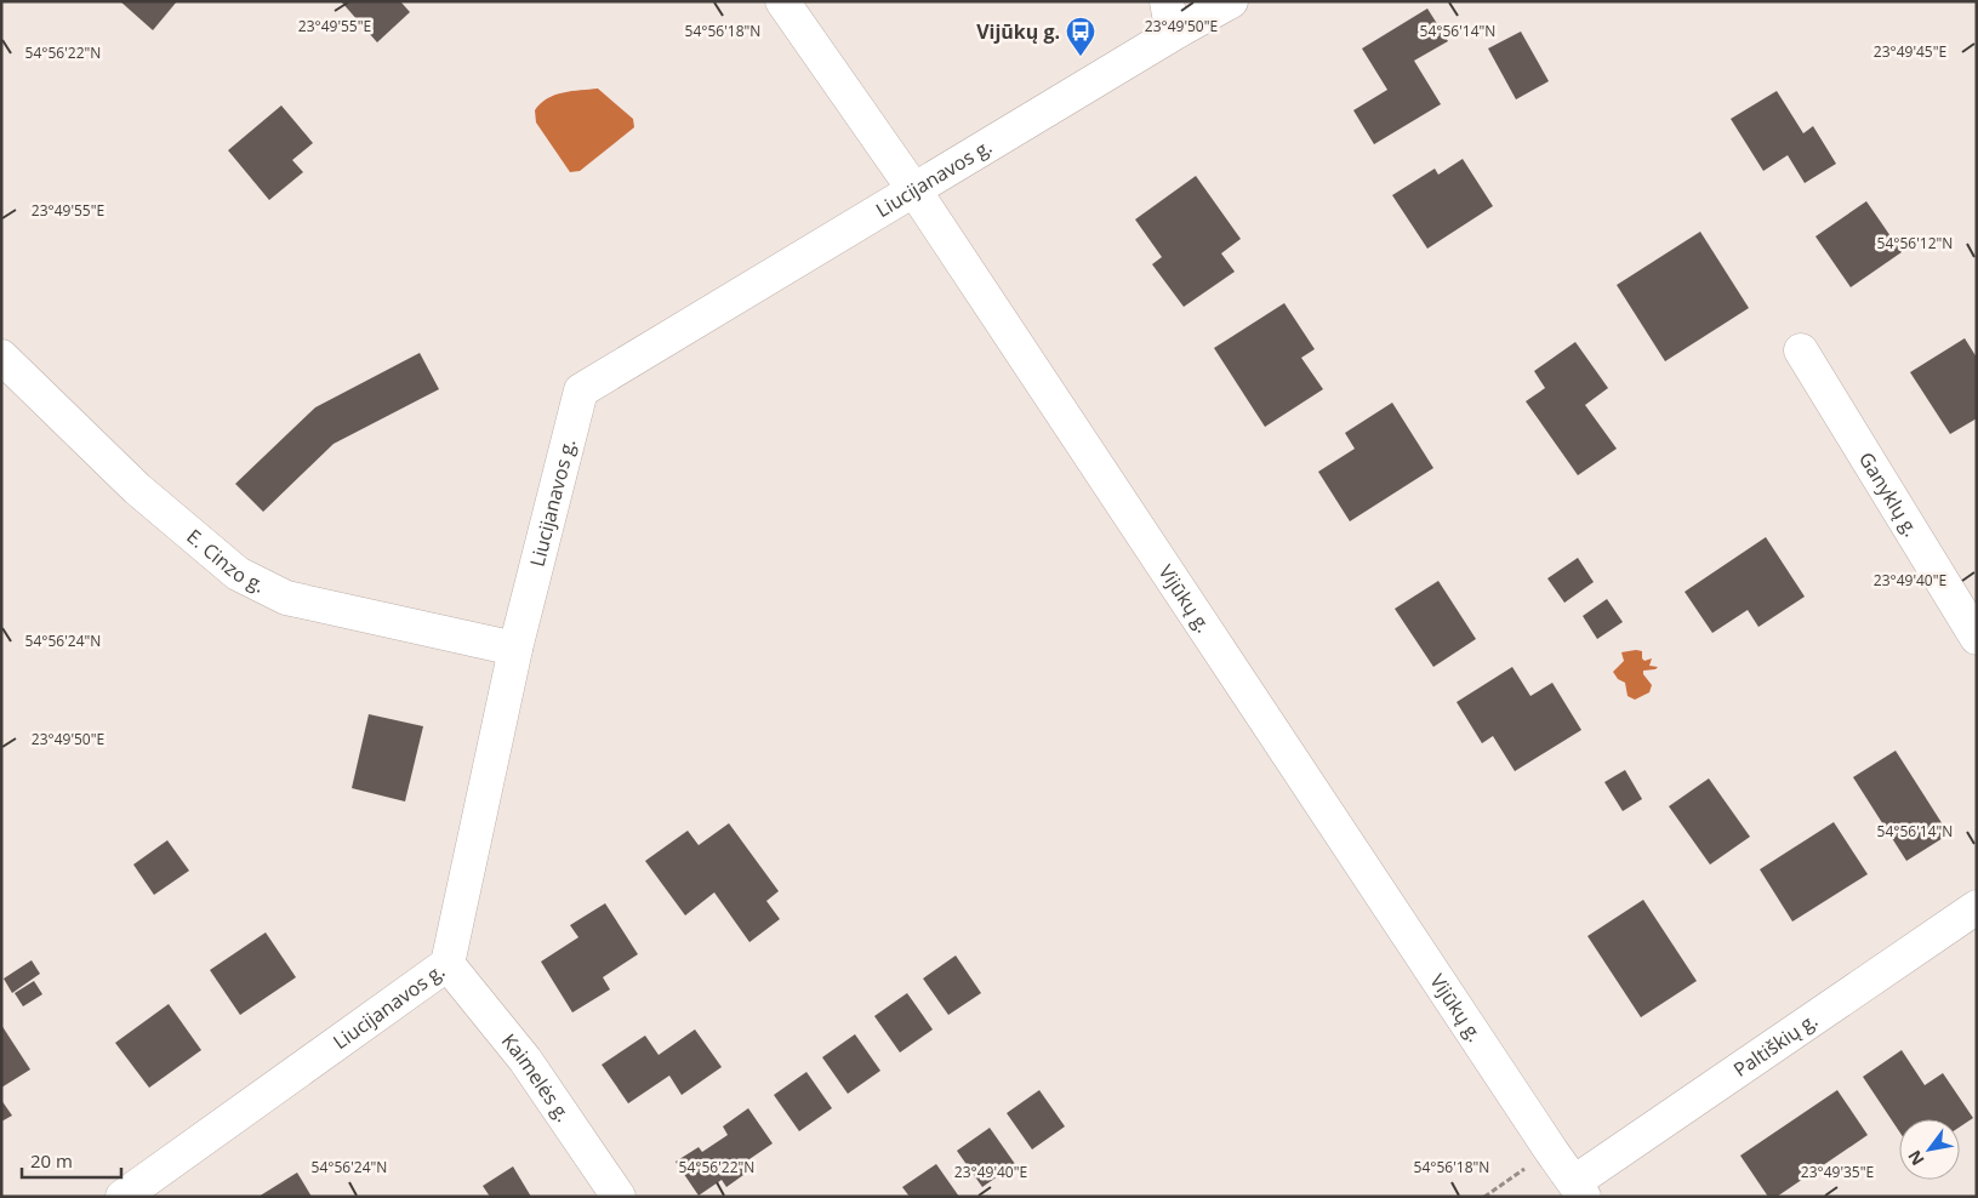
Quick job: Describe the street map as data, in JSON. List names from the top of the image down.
{
  "streets": {
    "street": [
      "Liucijanavos g.",
      "Ganyklų g.",
      "E. Cinzo g.",
      "Vijūkų g.",
      "Paltiškių g.",
      "Kaimelės g."
    ]
  },
  "crossings": [
    ["Liucijanavos g.", "E. Cinzo g."],
    ["Liucijanavos g.", "Vijūkų g."],
    ["Liucijanavos g.", "Kaimelės g."],
    ["Vijūkų g.", "Paltiškių g."]
  ],
  "places": {
    "bus stop": ["Vijūkų g."]
  },
  "scale_bar": "20 m",
  "north": "bottom left",
  "coordinates": [
    "23°49'55\"E",
    "23°49'50\"E",
    "54°56'18\"N",
    "54°56'14\"N",
    "23°49'45\"E",
    "54°56'22\"N",
    "54°56'12\"N",
    "23°49'40\"E",
    "54°56'24\"N",
    "23°49'35\"E"
  ]
}
